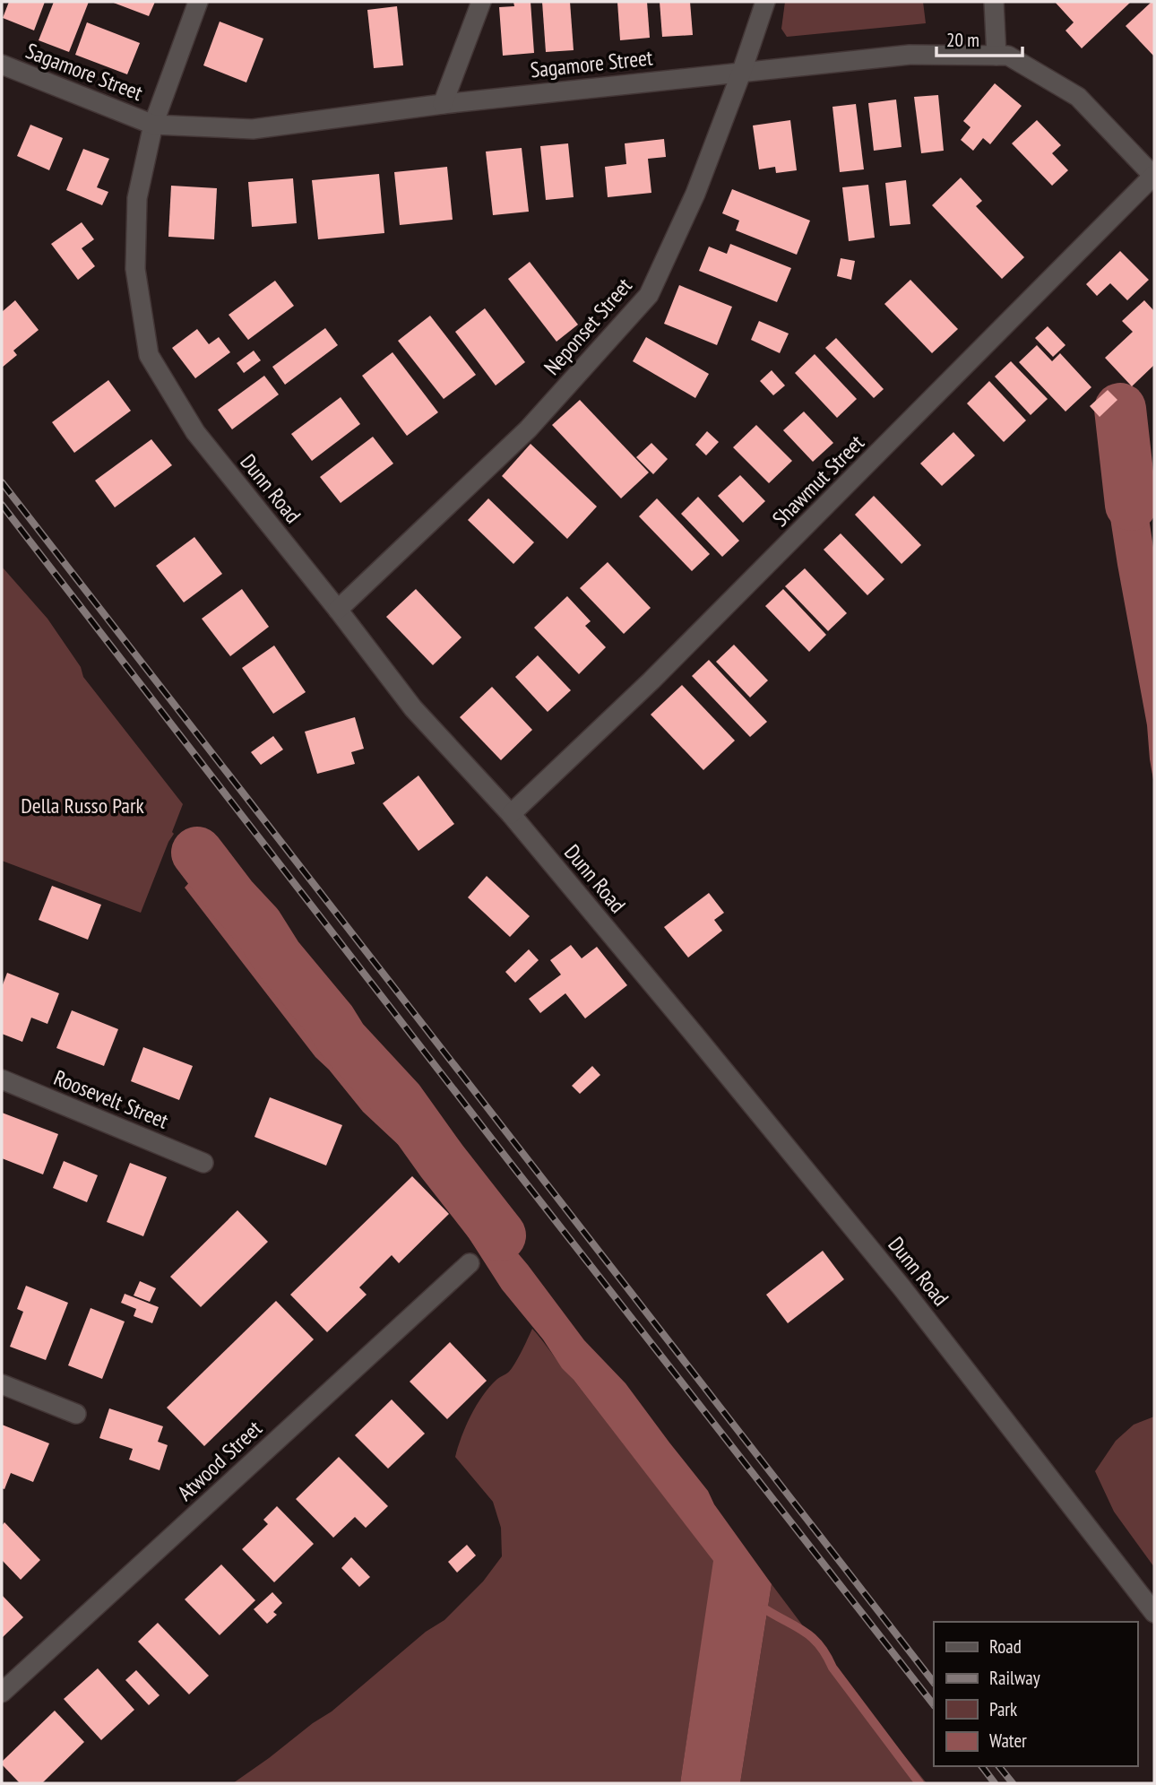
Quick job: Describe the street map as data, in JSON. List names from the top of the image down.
{
  "streets": {
    "street": [
      "Sagamore Street",
      "Neponset Street",
      "Shawmut Street",
      "Dunn Road",
      "Roosevelt Street",
      "Atwood Street"
    ]
  },
  "crossings": [
    ["Sagamore Street", "Neponset Street"],
    ["Sagamore Street", "Shawmut Street"],
    ["Sagamore Street", "Dunn Road"],
    ["Neponset Street", "Dunn Road"],
    ["Shawmut Street", "Dunn Road"]
  ],
  "parks": ["Della Russo Park"],
  "legend": [
    "Road",
    "Railway",
    "Park",
    "Water"
  ],
  "scale_bar": "20 m"
}
